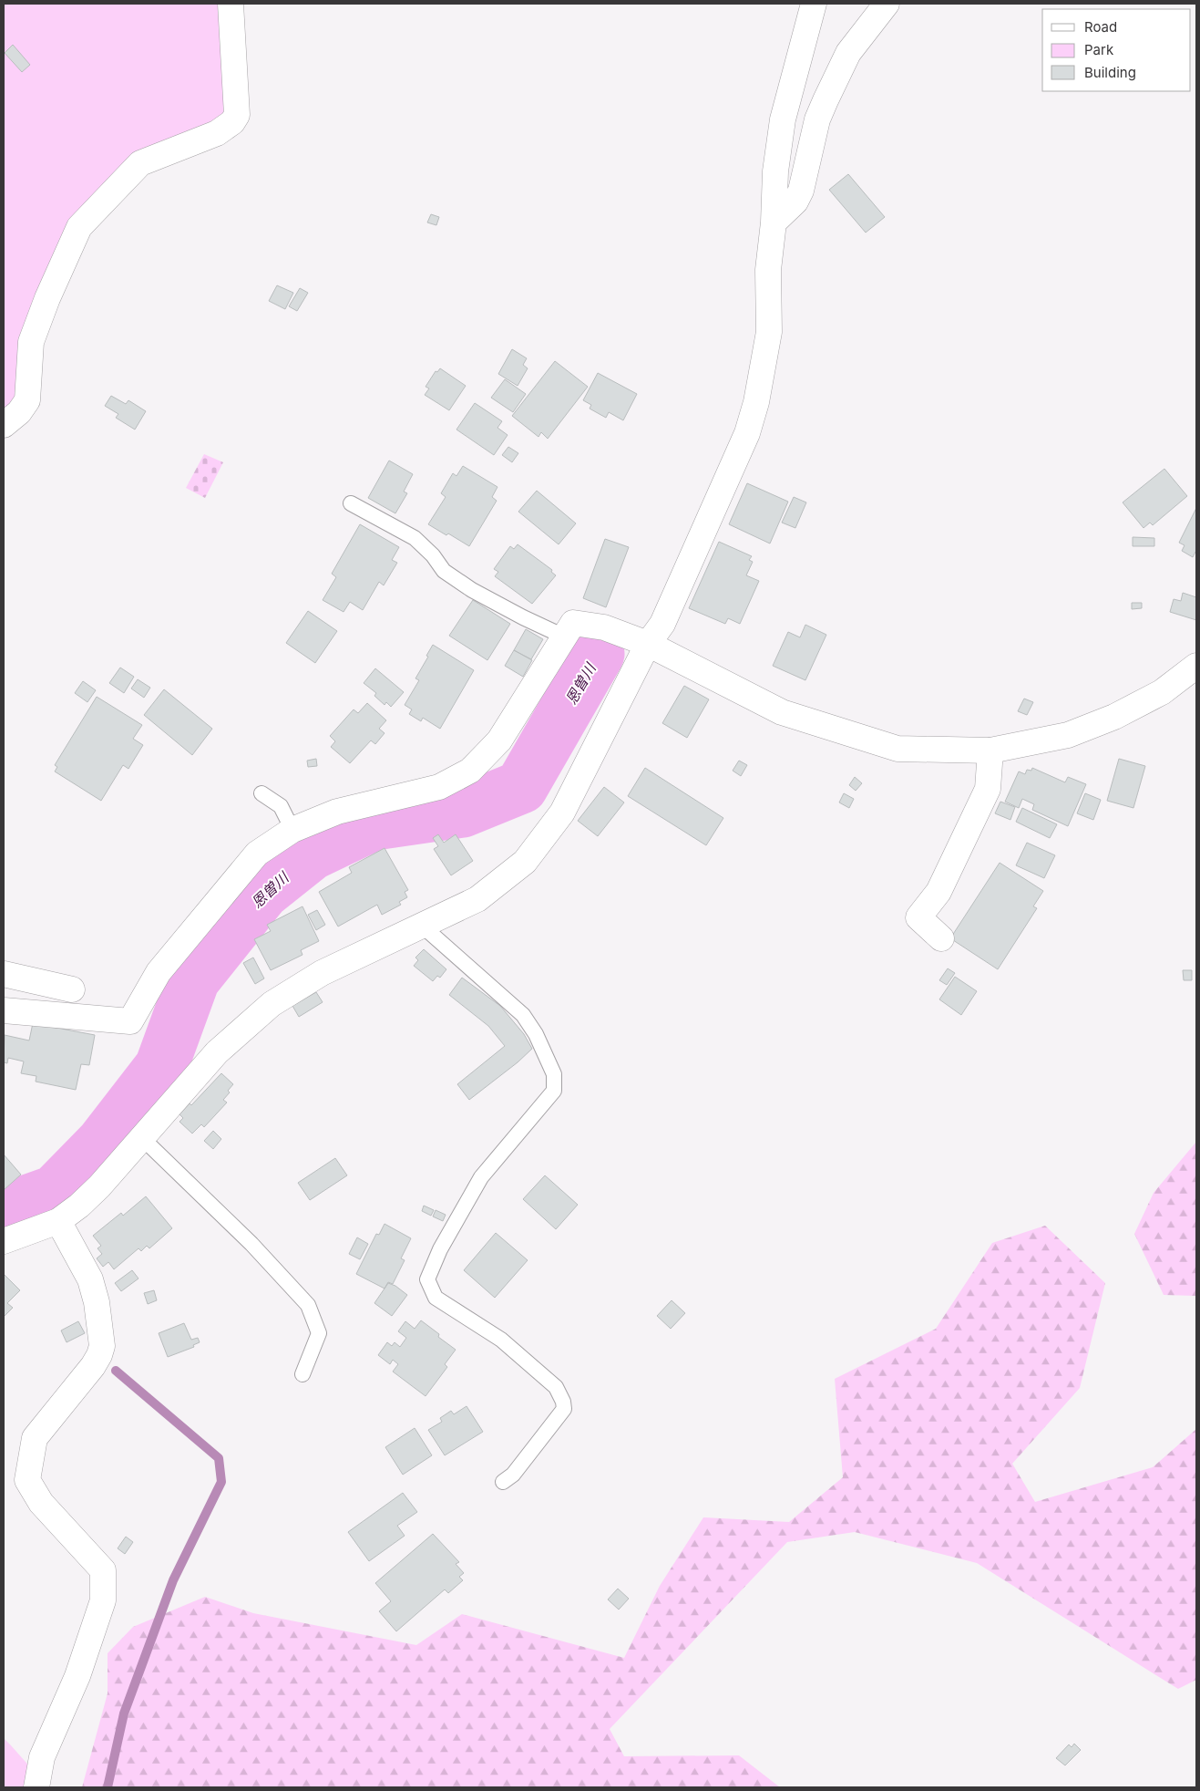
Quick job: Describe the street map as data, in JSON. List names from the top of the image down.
{
  "water": ["恩曽川"],
  "legend": ["Road", "Park", "Building"]
}
